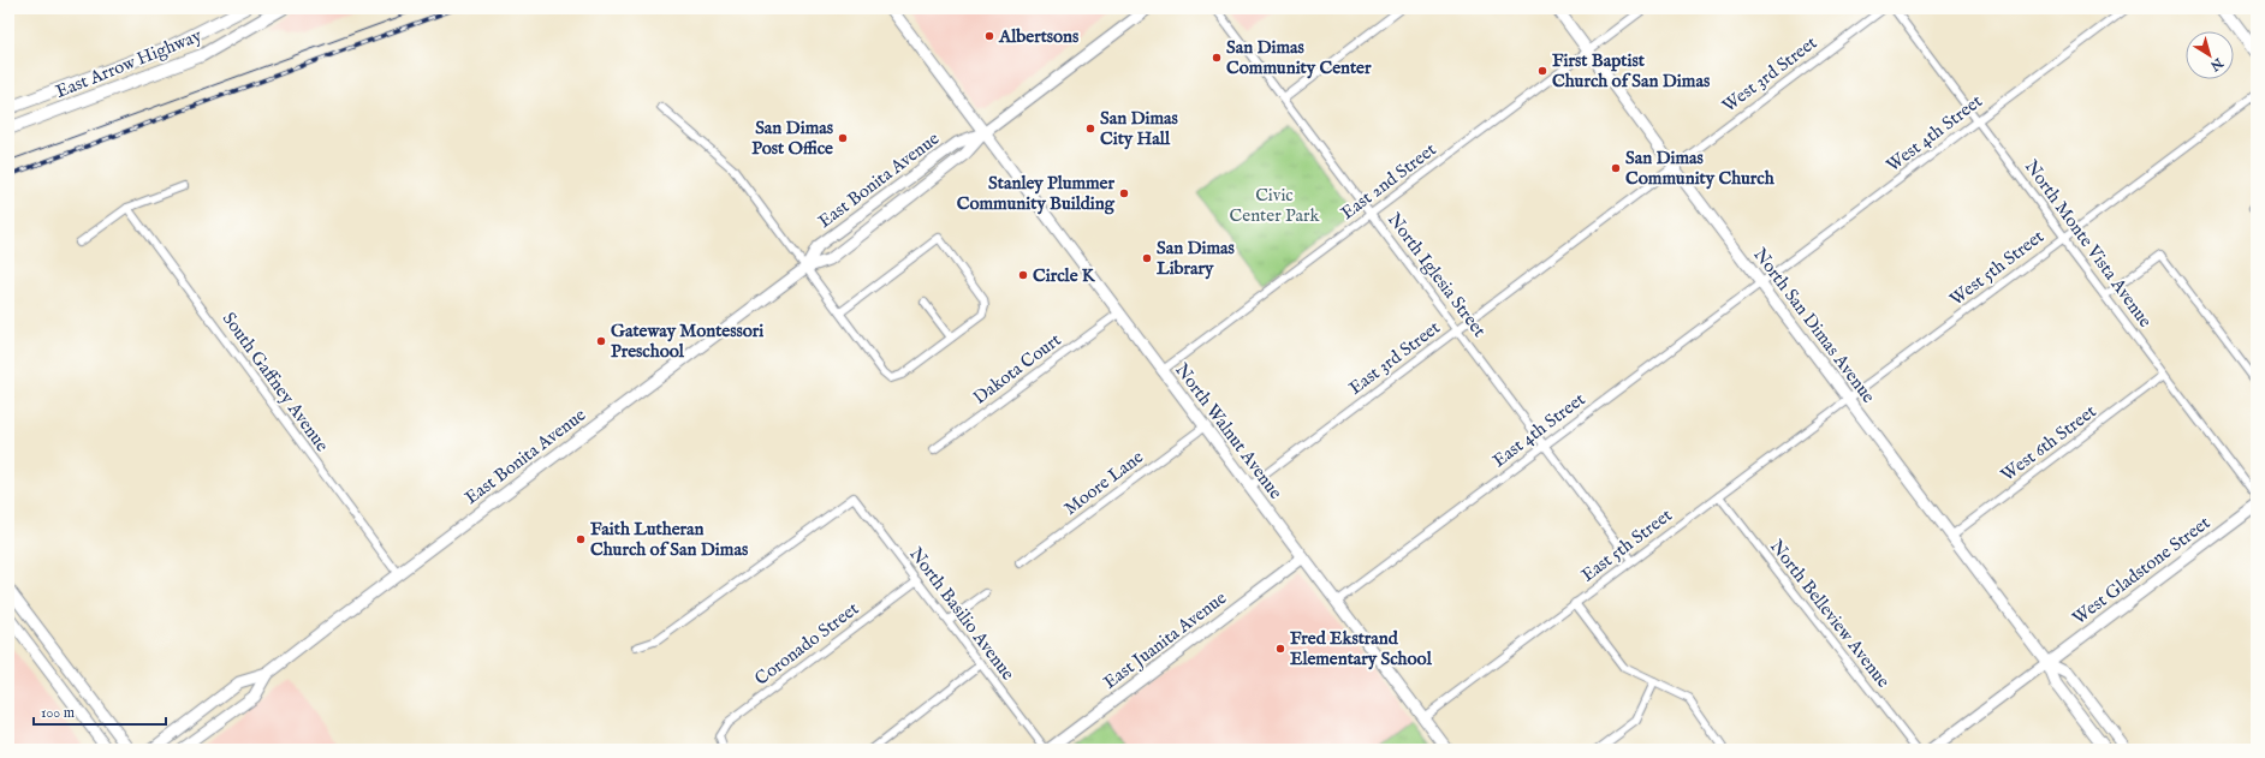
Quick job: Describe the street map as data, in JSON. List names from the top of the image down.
{
  "streets": {
    "main road": [
      "East Arrow Highway",
      "East Bonita Avenue",
      "North San Dimas Avenue",
      "North Walnut Avenue",
      "West Gladstone Street",
      "East Juanita Avenue"
    ],
    "street": [
      "West 3rd Street",
      "West 4th Street",
      "East 2nd Street",
      "North Monte Vista Avenue",
      "West 5th Street",
      "North Iglesia Street",
      "East 3rd Street",
      "Dakota Court",
      "South Gaffney Avenue",
      "East 4th Street",
      "West 6th Street",
      "Moore Lane",
      "East 5th Street",
      "North Basilio Avenue",
      "North Belleview Avenue",
      "Coronado Street"
    ]
  },
  "crossings": [
    ["West 3rd Street", "North San Dimas Avenue"],
    ["West 3rd Street", "East 3rd Street"],
    ["West 4th Street", "North Monte Vista Avenue"],
    ["West 4th Street", "North San Dimas Avenue"],
    ["West 4th Street", "East 4th Street"],
    ["East Bonita Avenue", "South Gaffney Avenue"],
    ["East Bonita Avenue", "North Walnut Avenue"],
    ["East 2nd Street", "North Iglesia Street"],
    ["East 2nd Street", "North San Dimas Avenue"],
    ["East 2nd Street", "North Walnut Avenue"],
    ["North Monte Vista Avenue", "West 5th Street"],
    ["North Monte Vista Avenue", "West 6th Street"],
    ["West 5th Street", "North San Dimas Avenue"],
    ["West 5th Street", "East 5th Street"],
    ["North Iglesia Street", "East 3rd Street"],
    ["North Iglesia Street", "East 4th Street"],
    ["North Iglesia Street", "East 5th Street"],
    ["North San Dimas Avenue", "East 3rd Street"],
    ["North San Dimas Avenue", "East 4th Street"],
    ["North San Dimas Avenue", "West 6th Street"],
    ["North San Dimas Avenue", "East 5th Street"],
    ["North San Dimas Avenue", "West Gladstone Street"],
    ["East 3rd Street", "North Walnut Avenue"],
    ["Dakota Court", "North Walnut Avenue"],
    ["East 4th Street", "North Walnut Avenue"],
    ["North Walnut Avenue", "Moore Lane"],
    ["North Walnut Avenue", "East 5th Street"],
    ["North Walnut Avenue", "East Juanita Avenue"],
    ["East 5th Street", "North Belleview Avenue"],
    ["North Basilio Avenue", "East Juanita Avenue"],
    ["North Basilio Avenue", "Coronado Street"]
  ],
  "parks": ["Civic Center Park"],
  "places": [
    "Albertsons",
    "San Dimas Community Center",
    "First Baptist Church of San Dimas",
    "San Dimas City Hall",
    "San Dimas Post Office",
    "San Dimas Community Church",
    "Stanley Plummer Community Building",
    "San Dimas Library",
    "Circle K",
    "Gateway Montessori Preschool",
    "Faith Lutheran Church of San Dimas",
    "Fred Ekstrand Elementary School"
  ],
  "scale_bar": "100 m",
  "north": "bottom right"
}
